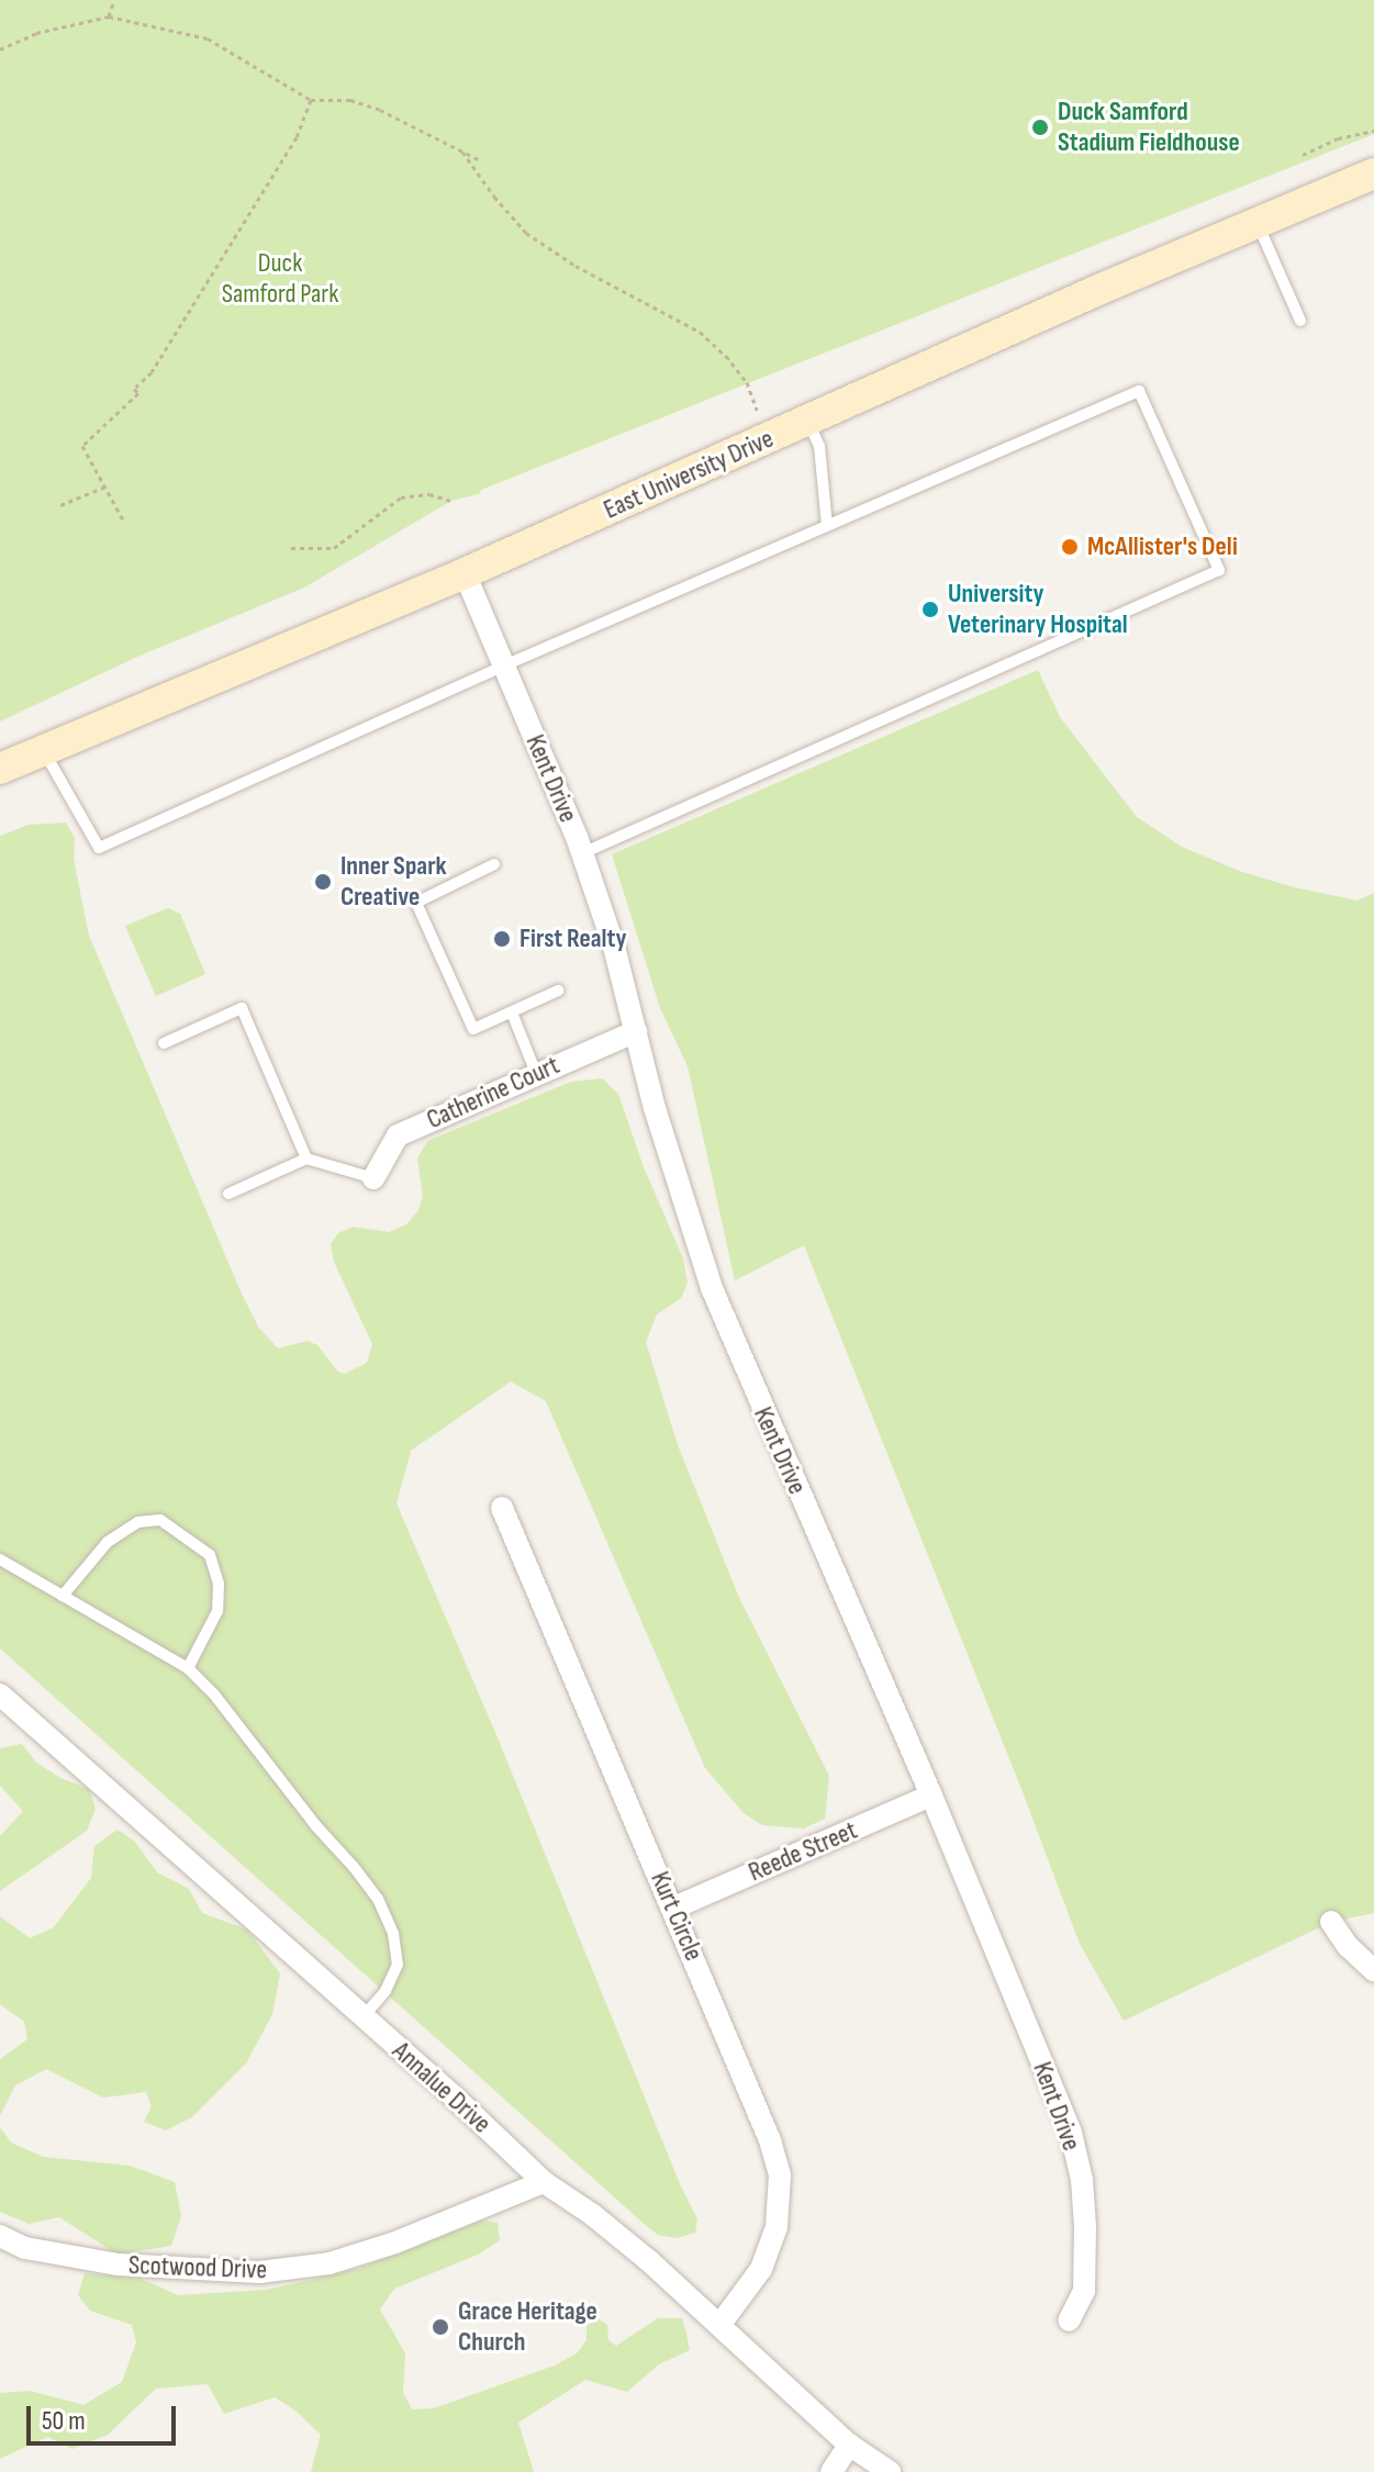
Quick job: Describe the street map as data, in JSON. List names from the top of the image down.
{
  "streets": {
    "main road": ["East University Drive"],
    "street": [
      "Kent Drive",
      "Catherine Court",
      "Reede Street",
      "Kurt Circle",
      "Annalue Drive",
      "Scotwood Drive"
    ]
  },
  "crossings": [
    ["East University Drive", "Kent Drive"],
    ["Kent Drive", "Catherine Court"],
    ["Kent Drive", "Reede Street"],
    ["Reede Street", "Kurt Circle"],
    ["Kurt Circle", "Annalue Drive"],
    ["Annalue Drive", "Scotwood Drive"]
  ],
  "parks": ["Duck Samford Park"],
  "places": [
    "Duck Samford Stadium Fieldhouse",
    "McAllister's Deli",
    "University Veterinary Hospital",
    "Inner Spark Creative",
    "First Realty",
    "Grace Heritage Church"
  ],
  "scale_bar": "50 m"
}
